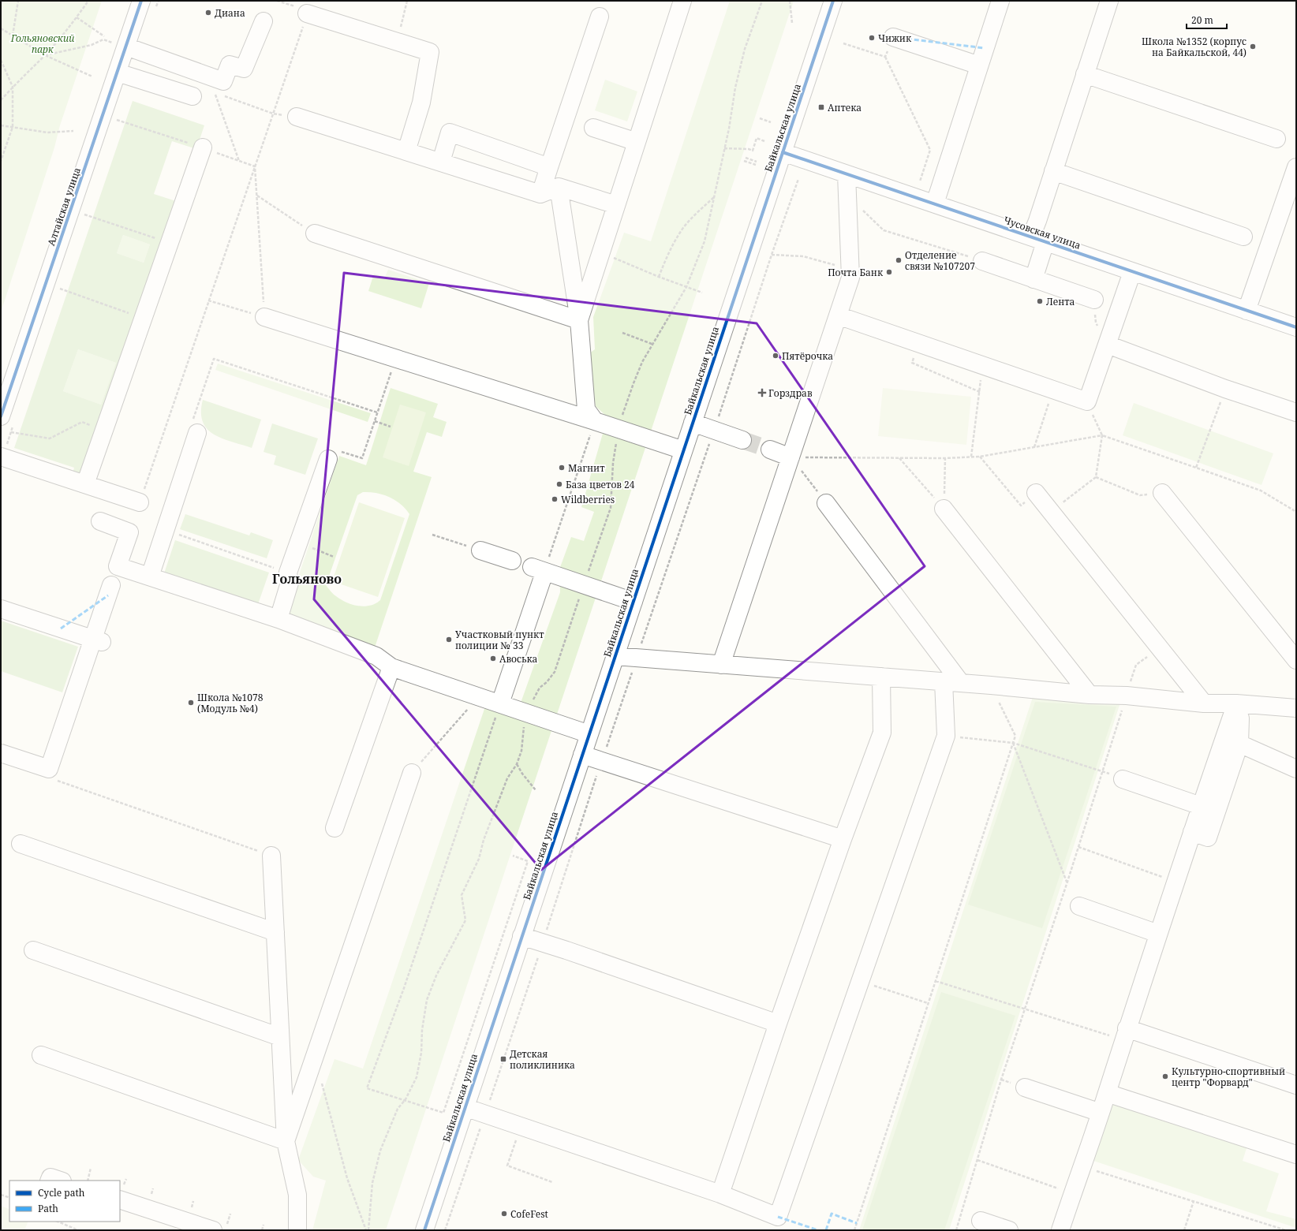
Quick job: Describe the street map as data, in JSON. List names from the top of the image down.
{
  "streets": {
    "street": ["Байкальская улица", "Алтайская улица", "Чусовская улица"]
  },
  "crossings": [
    ["Байкальская улица", "Чусовская улица"]
  ],
  "districts": ["Гольяново"],
  "parks": ["Гольяновcкий парк"],
  "places": {
    "other": [
      "Диана",
      "Чижик",
      "Школа №1352 (корпус на Байкальской, 44)",
      "Отделение связи №107207",
      "Почта Банк",
      "Лента",
      "Пятёрочка",
      "Магнит",
      "База цветов 24",
      "Wildberries",
      "Участковый пункт полиции № 33",
      "Авоська",
      "Школа №1078 (Модуль №4)",
      "Культурно-спортивный центр \"Форвард\"",
      "CofeFest"
    ],
    "transit": ["Аптека", "Детская поликлиника"],
    "health": ["Горздрав"]
  },
  "legend": ["Cycle path", "Path"],
  "scale_bar": "20 m"
}
